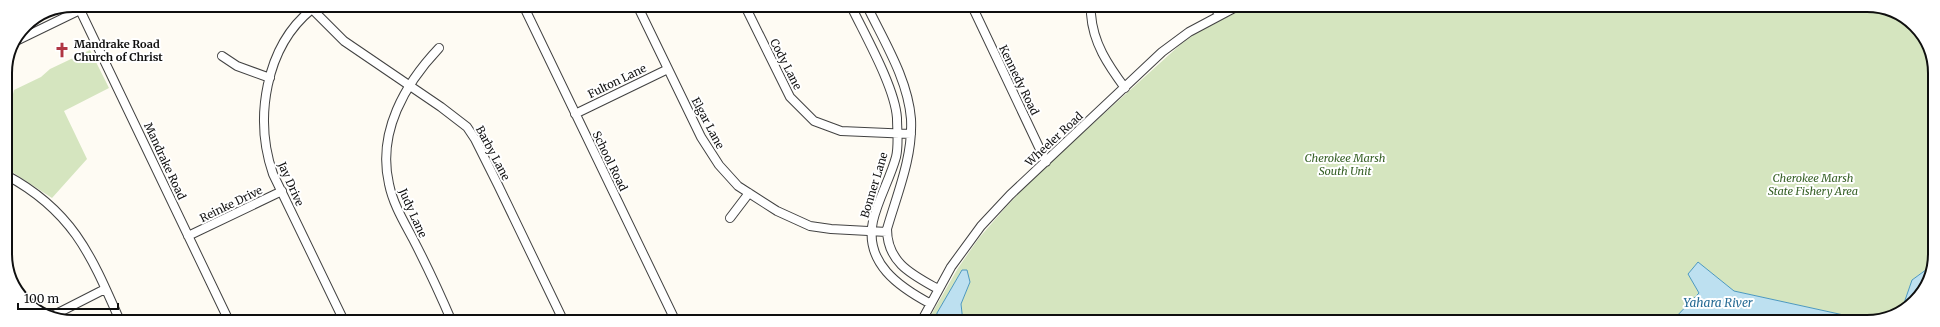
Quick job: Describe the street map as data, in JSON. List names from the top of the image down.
{
  "streets": {
    "street": [
      "Cody Lane",
      "Kennedy Road",
      "Fulton Lane",
      "Elgar Lane",
      "Wheeler Road",
      "Barby Lane",
      "Mandrake Road",
      "School Road",
      "Jay Drive",
      "Bonner Lane",
      "Reinke Drive",
      "Judy Lane"
    ]
  },
  "crossings": [
    ["Cody Lane", "Bonner Lane"],
    ["Kennedy Road", "Wheeler Road"],
    ["Fulton Lane", "Elgar Lane"],
    ["Fulton Lane", "School Road"],
    ["Elgar Lane", "Bonner Lane"],
    ["Wheeler Road", "Bonner Lane"],
    ["Barby Lane", "Judy Lane"],
    ["Mandrake Road", "Reinke Drive"],
    ["Jay Drive", "Reinke Drive"]
  ],
  "water": ["Yahara River"],
  "parks": ["Cherokee Marsh South Unit", "Cherokee Marsh State Fishery Area"],
  "places": {
    "church": ["Mandrake Road Church of Christ"]
  },
  "scale_bar": "100 m"
}
